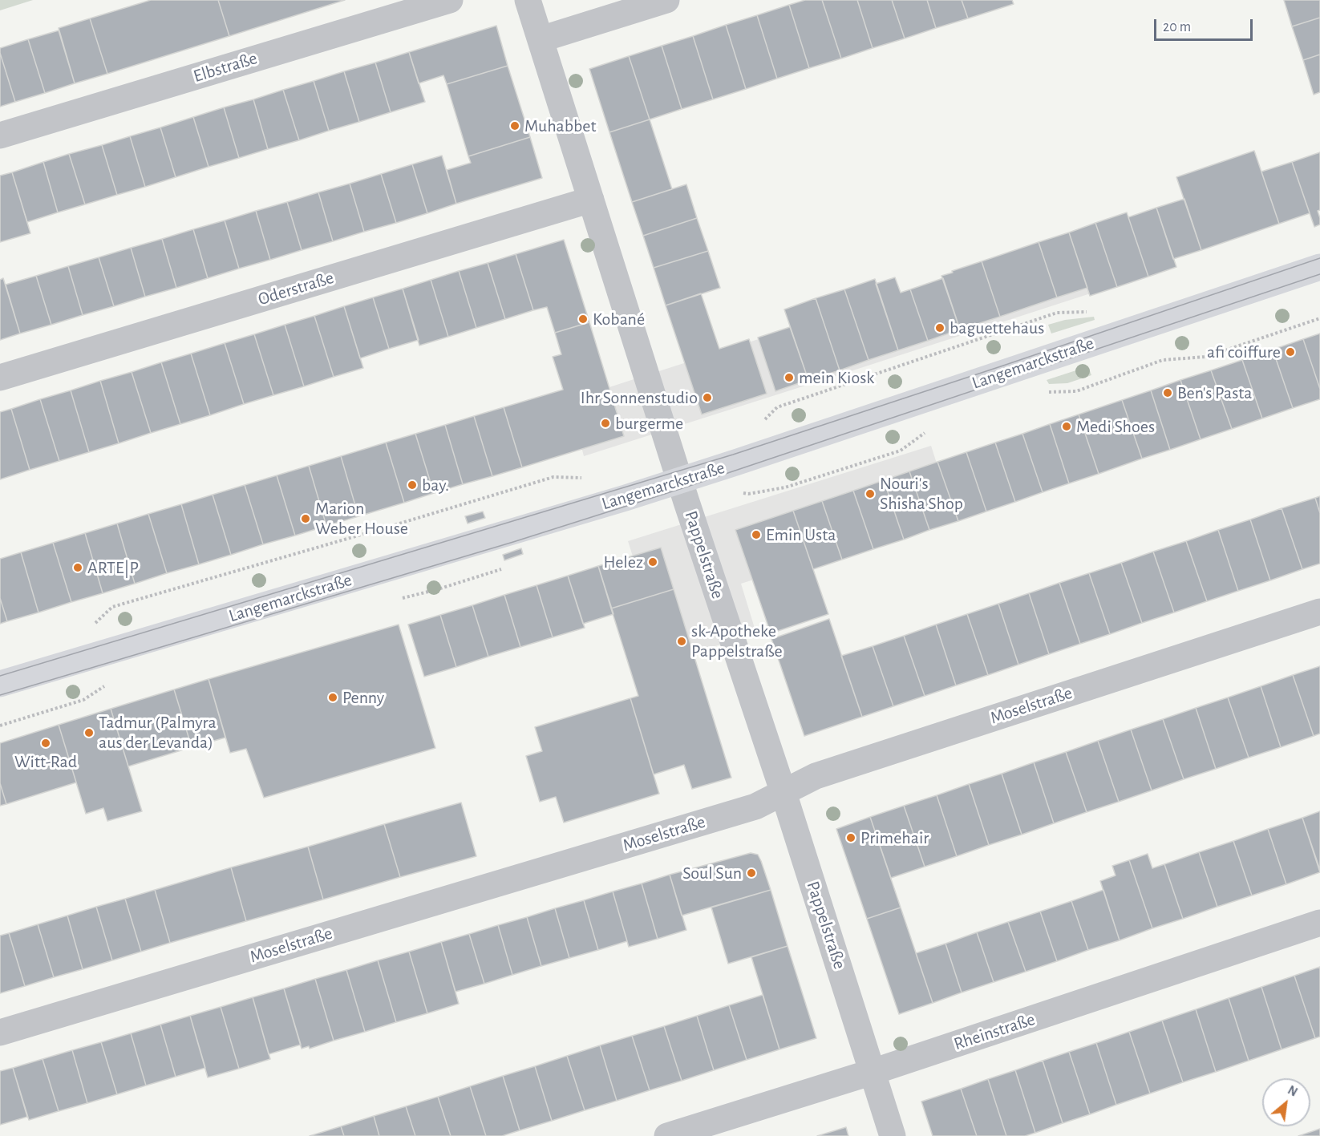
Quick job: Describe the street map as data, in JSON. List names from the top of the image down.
{
  "streets": {
    "main road": ["Langemarckstraße"],
    "street": [
      "Elbstraße",
      "Oderstraße",
      "Pappelstraße",
      "Moselstraße",
      "Rheinstraße"
    ]
  },
  "crossings": [
    ["Oderstraße", "Pappelstraße"],
    ["Langemarckstraße", "Pappelstraße"],
    ["Pappelstraße", "Moselstraße"],
    ["Pappelstraße", "Rheinstraße"]
  ],
  "places": [
    "Muhabbet",
    "Kobané",
    "baguettehaus",
    "afi coiffure",
    "mein Kiosk",
    "Ben's Pasta",
    "Ihr Sonnenstudio",
    "burgerme",
    "Medi Shoes",
    "bay.",
    "Nouri's Shisha Shop",
    "Marion Weber House",
    "Emin Usta",
    "Helez",
    "ARTE|P",
    "sk-Apotheke Pappelstraße",
    "Penny",
    "Tadmur (Palmyra aus der Levanda)",
    "Witt-Rad",
    "Primehair",
    "Soul Sun"
  ],
  "scale_bar": "20 m",
  "north": "top right"
}
